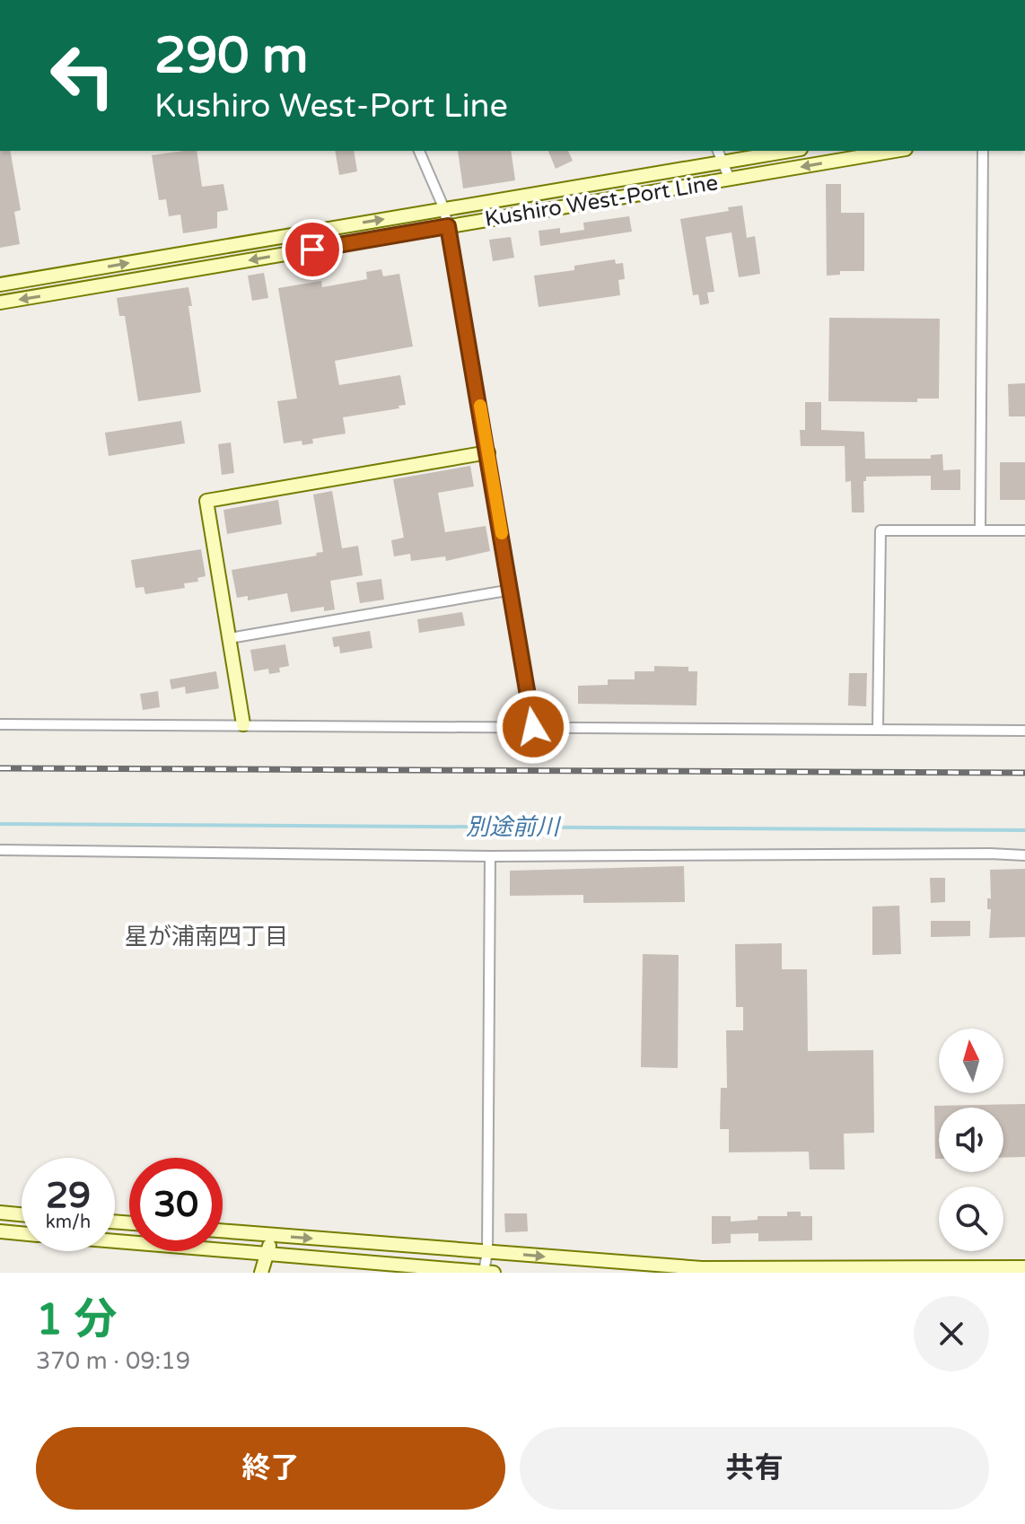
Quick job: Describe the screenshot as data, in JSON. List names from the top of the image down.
{
  "streets": {
    "street": ["Kushiro West-Port Line"]
  },
  "districts": ["星が浦南四丁目"],
  "water": ["別途前川"],
  "north": "top",
  "page": {
    "turn": ["290 m", "Kushiro West-Port Line"],
    "speed": "29 km/h",
    "limit": "30",
    "heading": ["1 分", "370 m · 09:19"],
    "buttons": ["終了", "共有"]
  }
}
